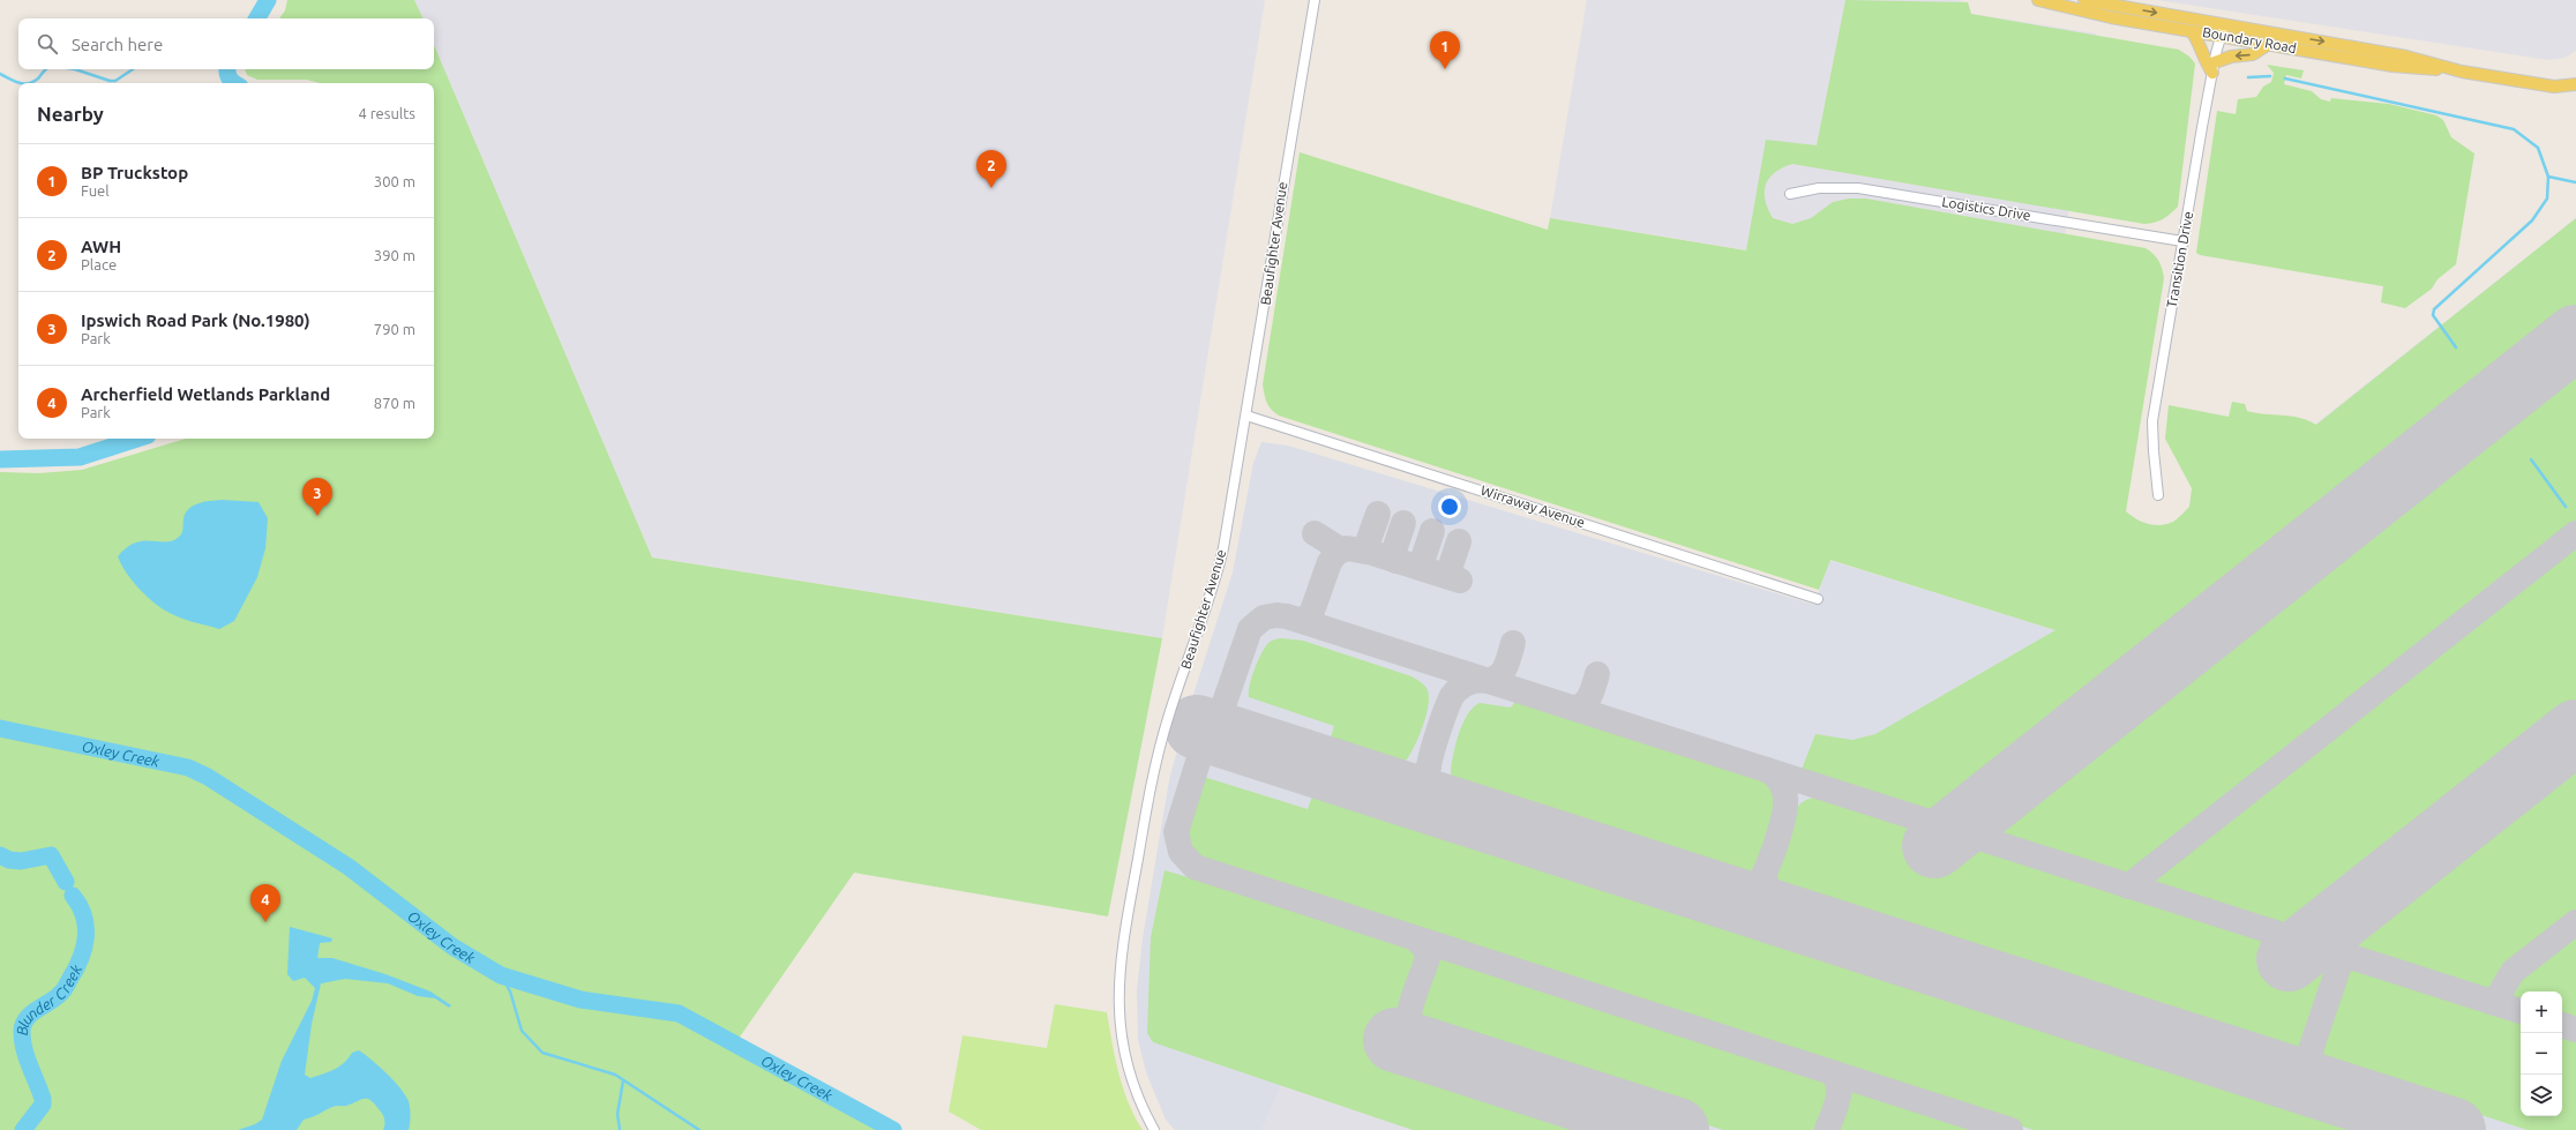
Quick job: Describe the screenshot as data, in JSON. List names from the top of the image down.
{
  "streets": {
    "main road": ["Boundary Road"],
    "street": [
      "Logistics Drive",
      "Beaufighter Avenue",
      "Transition Drive",
      "Wirraway Avenue"
    ]
  },
  "crossings": [
    ["Boundary Road", "Transition Drive"],
    ["Logistics Drive", "Transition Drive"],
    ["Beaufighter Avenue", "Wirraway Avenue"]
  ],
  "water": ["Oxley Creek", "Blunder Creek"],
  "page": {
    "search": "Search here",
    "pins": [
      "1",
      "2",
      "3",
      "4"
    ],
    "heading": ["Nearby", "4 results"],
    "list": [
      {
        "mark": "1",
        "name": "BP Truckstop",
        "note": "Fuel",
        "value": "300 m"
      },
      {
        "mark": "2",
        "name": "AWH",
        "note": "Place",
        "value": "390 m"
      },
      {
        "mark": "3",
        "name": "Ipswich Road Park (No.1980)",
        "note": "Park",
        "value": "790 m"
      },
      {
        "mark": "4",
        "name": "Archerfield Wetlands Parkland",
        "note": "Park",
        "value": "870 m"
      }
    ],
    "map_buttons": ["+", "−"]
  }
}
